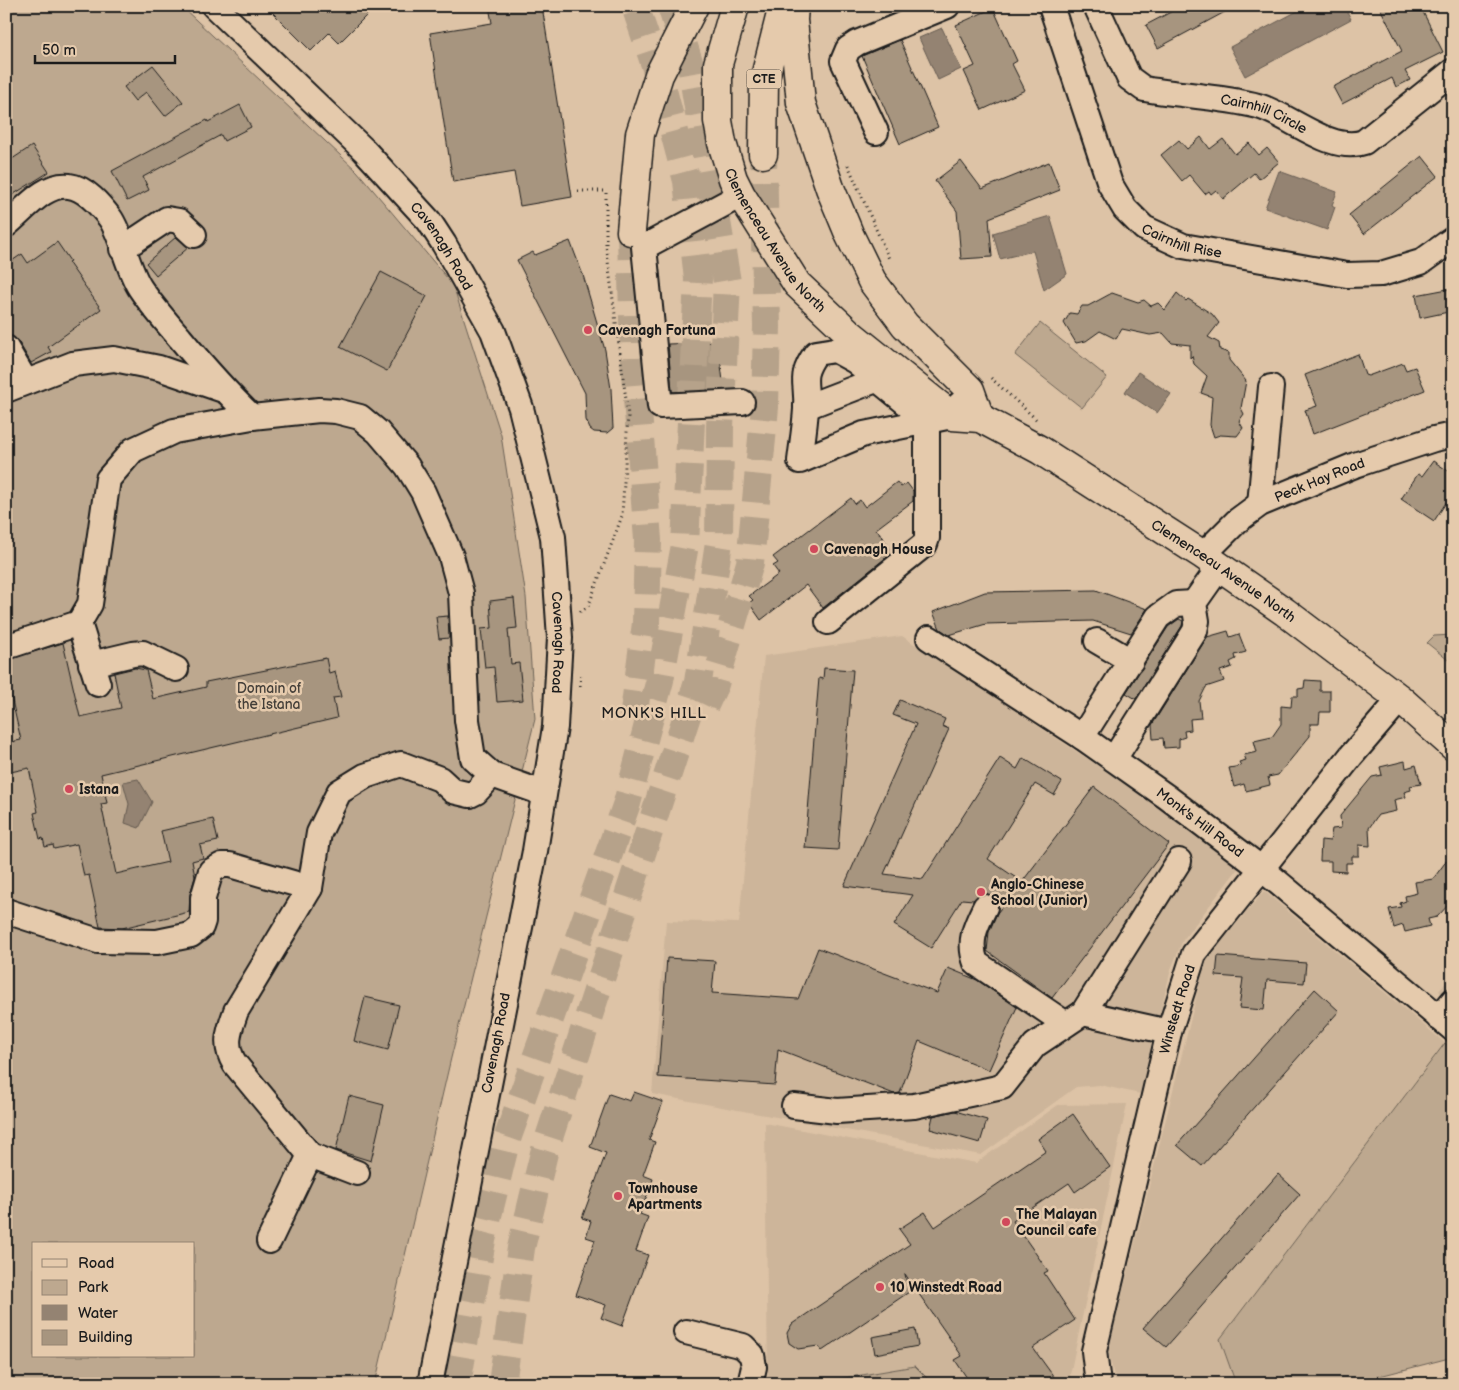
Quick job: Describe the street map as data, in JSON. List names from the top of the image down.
{
  "streets": {
    "main road": ["CTE", "Clemenceau Avenue North"],
    "street": [
      "Cairnhill Circle",
      "Cairnhill Rise",
      "Cavenagh Road",
      "Peck Hay Road",
      "Monk's Hill Road",
      "Winstedt Road"
    ]
  },
  "crossings": [
    ["Clemenceau Avenue North", "Peck Hay Road"],
    ["Clemenceau Avenue North", "Winstedt Road"],
    ["Monk's Hill Road", "Winstedt Road"]
  ],
  "districts": ["MONK'S HILL"],
  "parks": ["Domain of the Istana"],
  "places": [
    "Cavenagh Fortuna",
    "Cavenagh House",
    "Istana",
    "Anglo-Chinese School (Junior)",
    "Townhouse Apartments",
    "The Malayan Council cafe",
    "10 Winstedt Road"
  ],
  "legend": [
    "Road",
    "Park",
    "Water",
    "Building"
  ],
  "scale_bar": "50 m"
}
